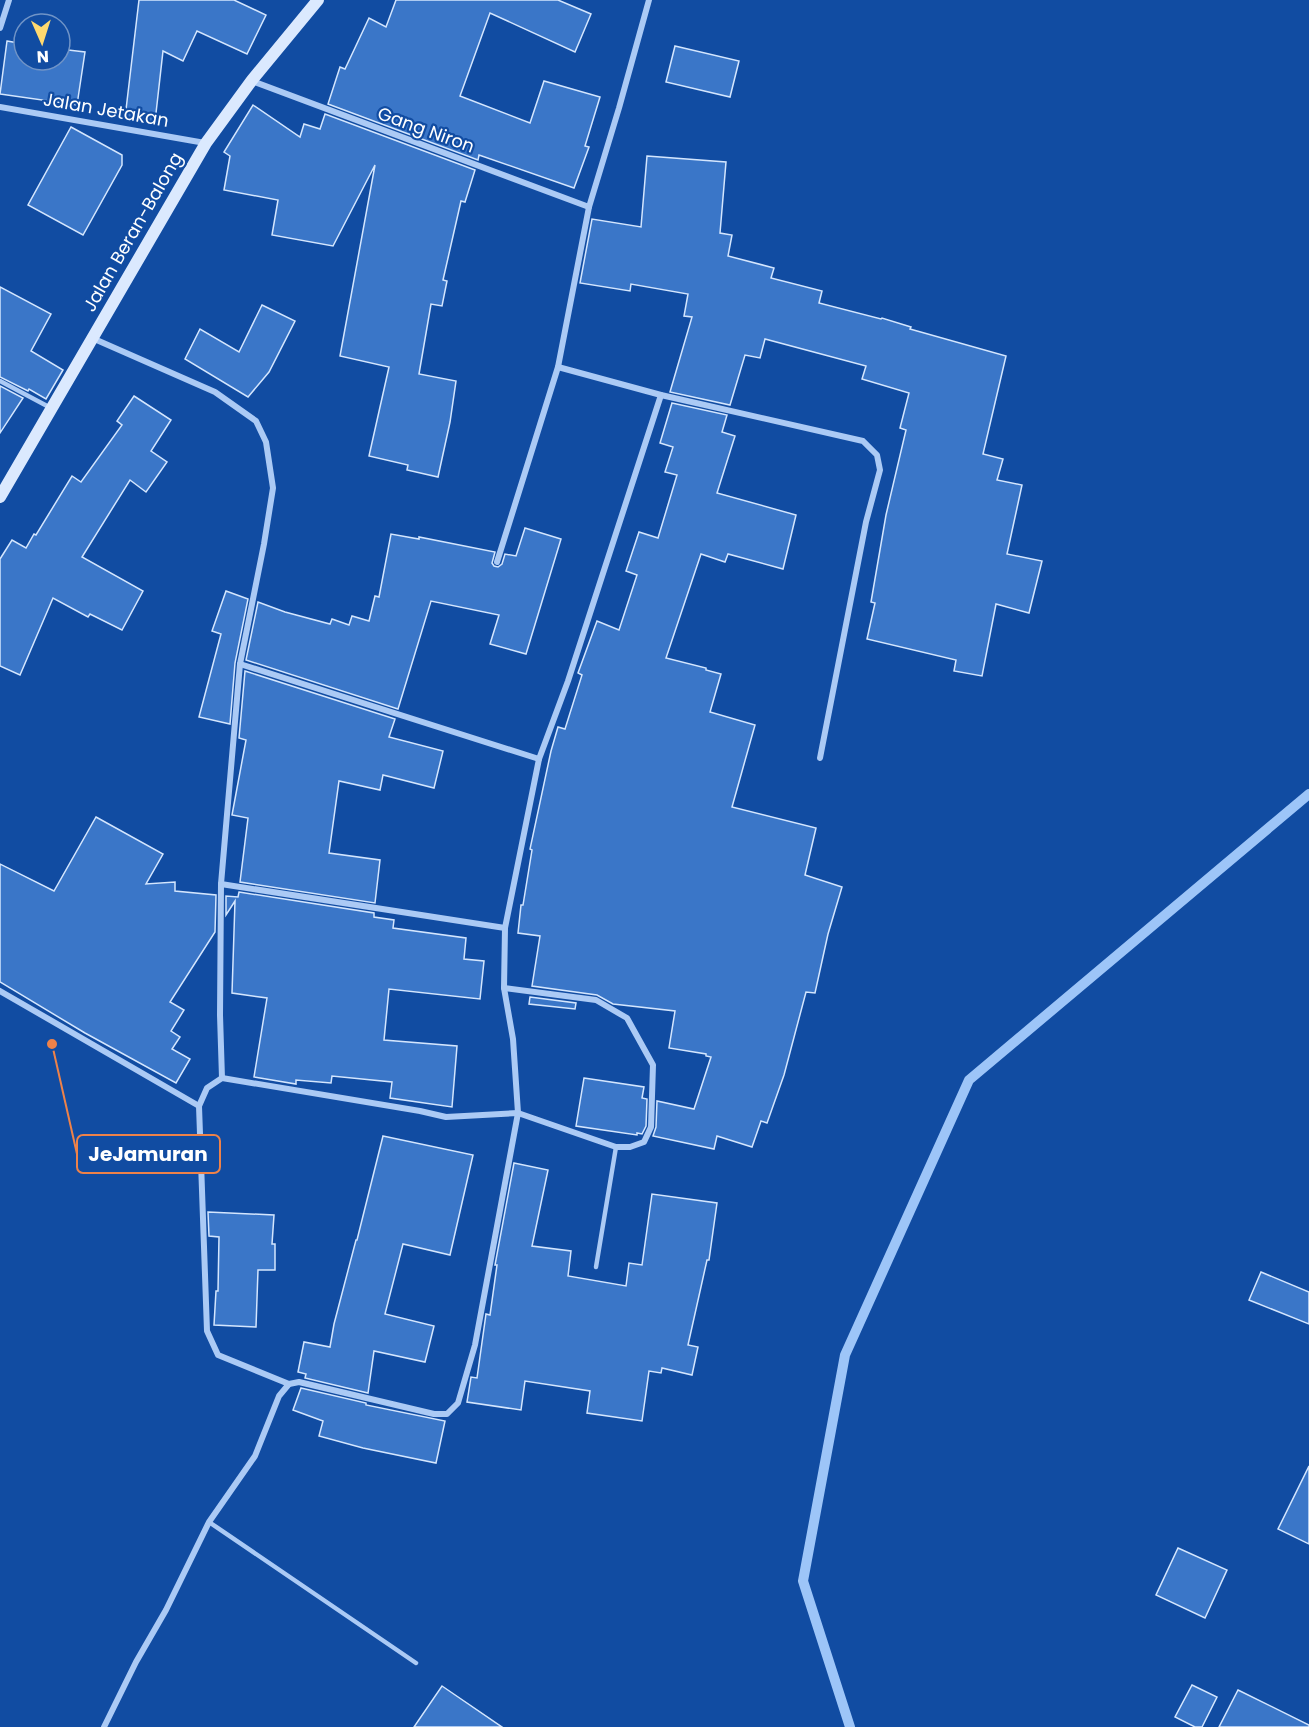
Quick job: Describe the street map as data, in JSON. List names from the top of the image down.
{
  "streets": {
    "main road": ["Jalan Beran-Balong"],
    "street": ["Jalan Jetakan", "Gang Niron"]
  },
  "crossings": [
    ["Jalan Jetakan", "Jalan Beran-Balong"],
    ["Gang Niron", "Jalan Beran-Balong"]
  ],
  "places": ["JeJamuran"],
  "north": "bottom"
}
